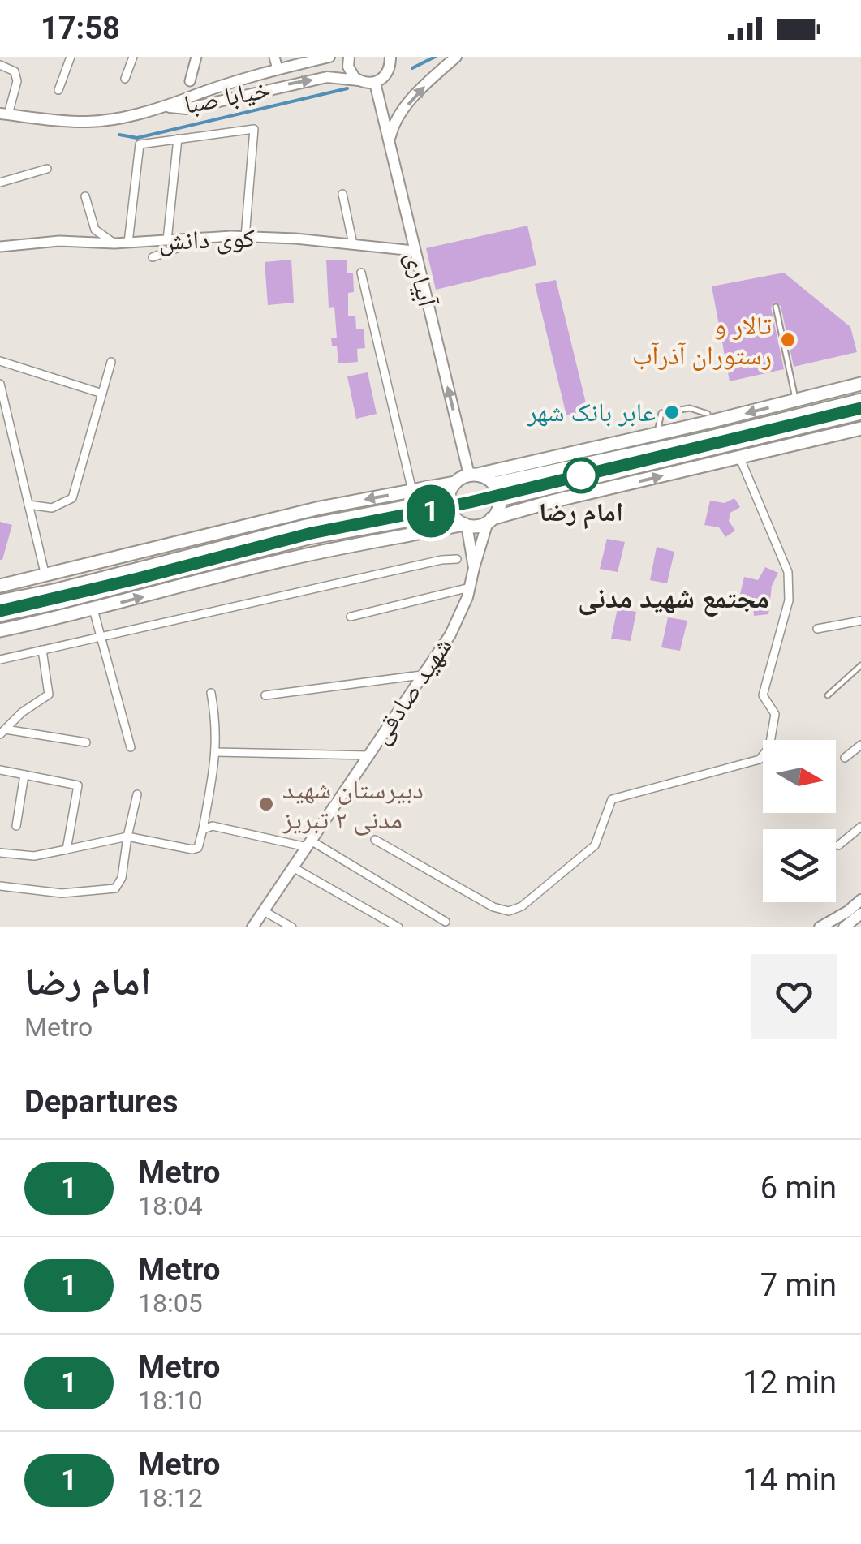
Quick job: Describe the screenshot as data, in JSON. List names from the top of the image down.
{
  "streets": {
    "main road": ["خیابا صبا", "آبیاری", "شهید صادقی"],
    "street": ["کوی دانش"]
  },
  "crossings": [
    ["خیابا صبا", "آبیاری"],
    ["کوی دانش", "آبیاری"],
    ["آبیاری", "شهید صادقی"]
  ],
  "one_way": ["آبیاری"],
  "districts": ["مجتمع شهید مدنی"],
  "places": [
    "تالار و رستوران آذرآب",
    "عابر بانک شهر",
    "امام رضا",
    "دبیرستان شهید مدنی ۲ تبریز"
  ],
  "lines": ["metro line 1"],
  "north": "right",
  "page": {
    "status": "17:58",
    "on_map": "1",
    "heading": [
      ["امام رضا", "Metro"],
      "Departures"
    ],
    "list": [
      {
        "mark": "1",
        "name": "Metro",
        "note": "18:04",
        "value": "6 min"
      },
      {
        "mark": "1",
        "name": "Metro",
        "note": "18:05",
        "value": "7 min"
      },
      {
        "mark": "1",
        "name": "Metro",
        "note": "18:10",
        "value": "12 min"
      },
      {
        "mark": "1",
        "name": "Metro",
        "note": "18:12",
        "value": "14 min"
      }
    ]
  }
}
